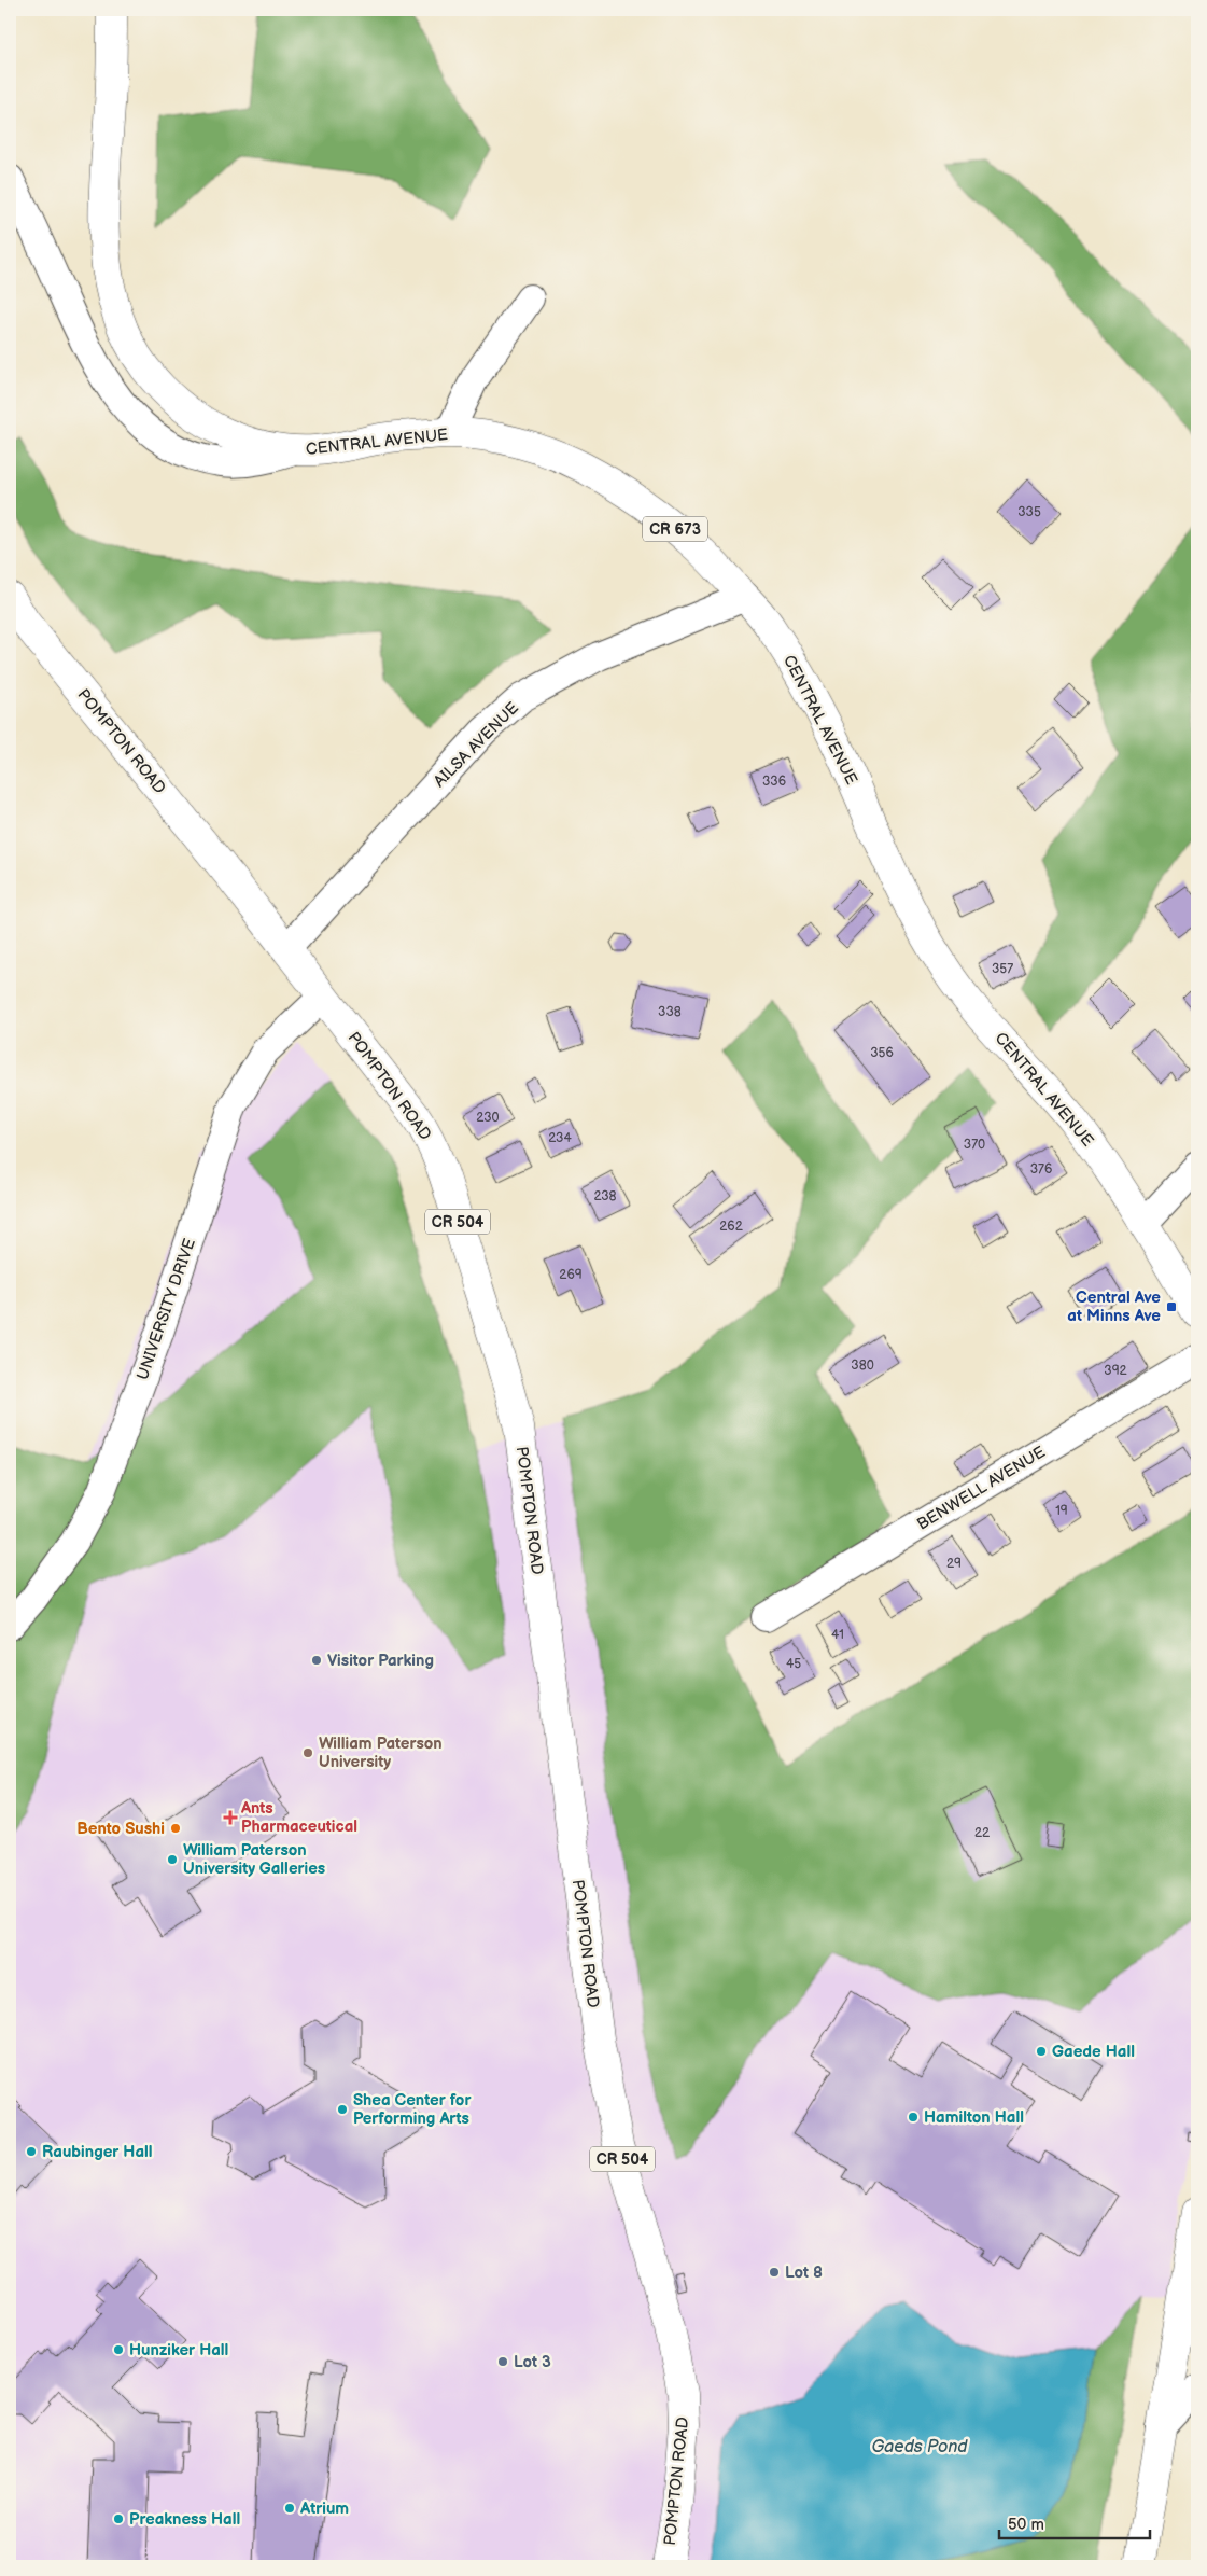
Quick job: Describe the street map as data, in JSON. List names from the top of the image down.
{
  "streets": {
    "main road": [
      "CENTRAL AVENUE",
      "CR 673",
      "POMPTON ROAD",
      "CR 504"
    ],
    "street": ["AILSA AVENUE", "UNIVERSITY DRIVE", "BENWELL AVENUE"]
  },
  "crossings": [
    ["CENTRAL AVENUE", "AILSA AVENUE"],
    ["POMPTON ROAD", "AILSA AVENUE"],
    ["POMPTON ROAD", "UNIVERSITY DRIVE"]
  ],
  "water": ["Gaeds Pond"],
  "places": {
    "transit": ["Central Ave at Minns Ave"],
    "other": [
      "Visitor Parking",
      "William Paterson University",
      "Bento Sushi",
      "William Paterson University Galleries",
      "Gaede Hall",
      "Shea Center for Performing Arts",
      "Hamilton Hall",
      "Raubinger Hall",
      "Lot 8",
      "Hunziker Hall",
      "Lot 3",
      "Atrium",
      "Preakness Hall"
    ],
    "health": ["Ants Pharmaceutical"]
  },
  "house_numbers": [
    "335",
    "336",
    "357",
    "338",
    "356",
    "230",
    "234",
    "370",
    "376",
    "238",
    "262",
    "269",
    "380",
    "392",
    "19",
    "29",
    "41",
    "45",
    "22"
  ],
  "scale_bar": "50 m"
}
